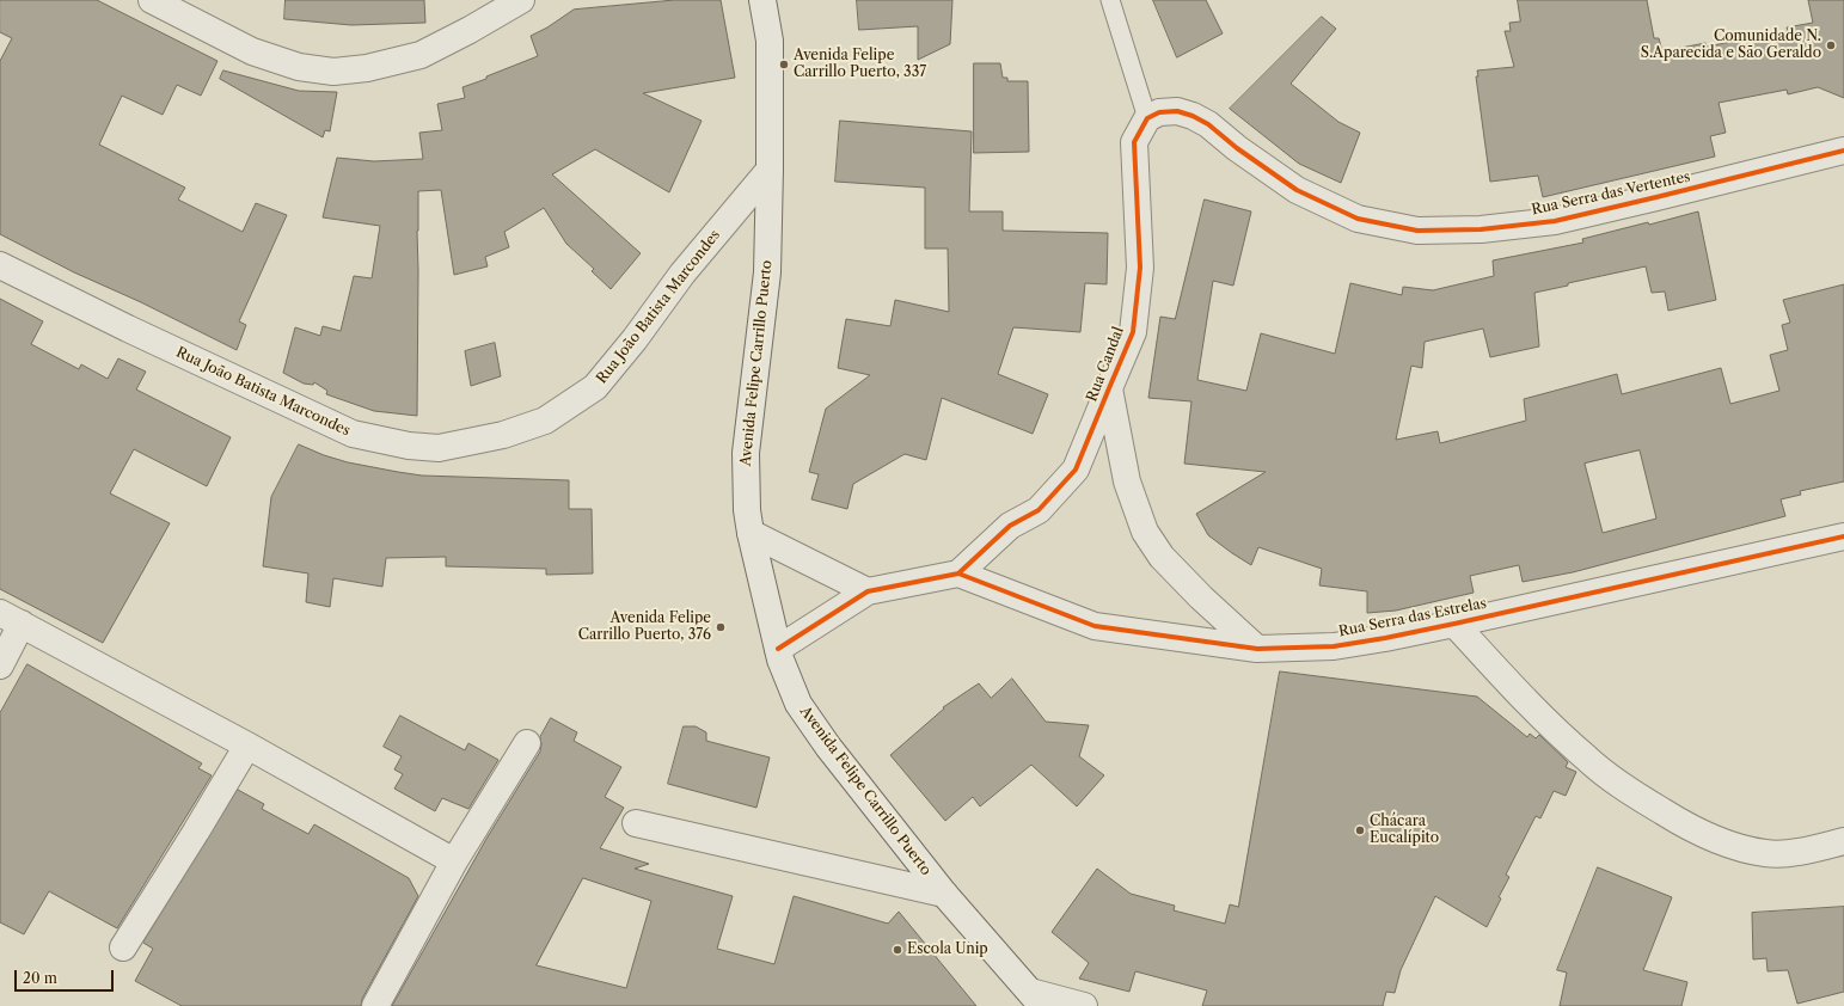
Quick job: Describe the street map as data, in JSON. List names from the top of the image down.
{
  "streets": {
    "street": [
      "Rua Serra das Vertentes",
      "Rua João Batista Marcondes",
      "Avenida Felipe Carrillo Puerto",
      "Rua Candal",
      "Rua Serra das Estrelas"
    ]
  },
  "crossings": [
    ["Rua Serra das Vertentes", "Rua Candal"],
    ["Rua João Batista Marcondes", "Avenida Felipe Carrillo Puerto"],
    ["Rua Candal", "Rua Serra das Estrelas"]
  ],
  "places": [
    "Comunidade N. S.Aparecida e São Geraldo",
    "Avenida Felipe Carrillo Puerto, 337",
    "Avenida Felipe Carrillo Puerto, 376",
    "Chácara Eucalípito",
    "Escola Unip"
  ],
  "scale_bar": "20 m"
}
